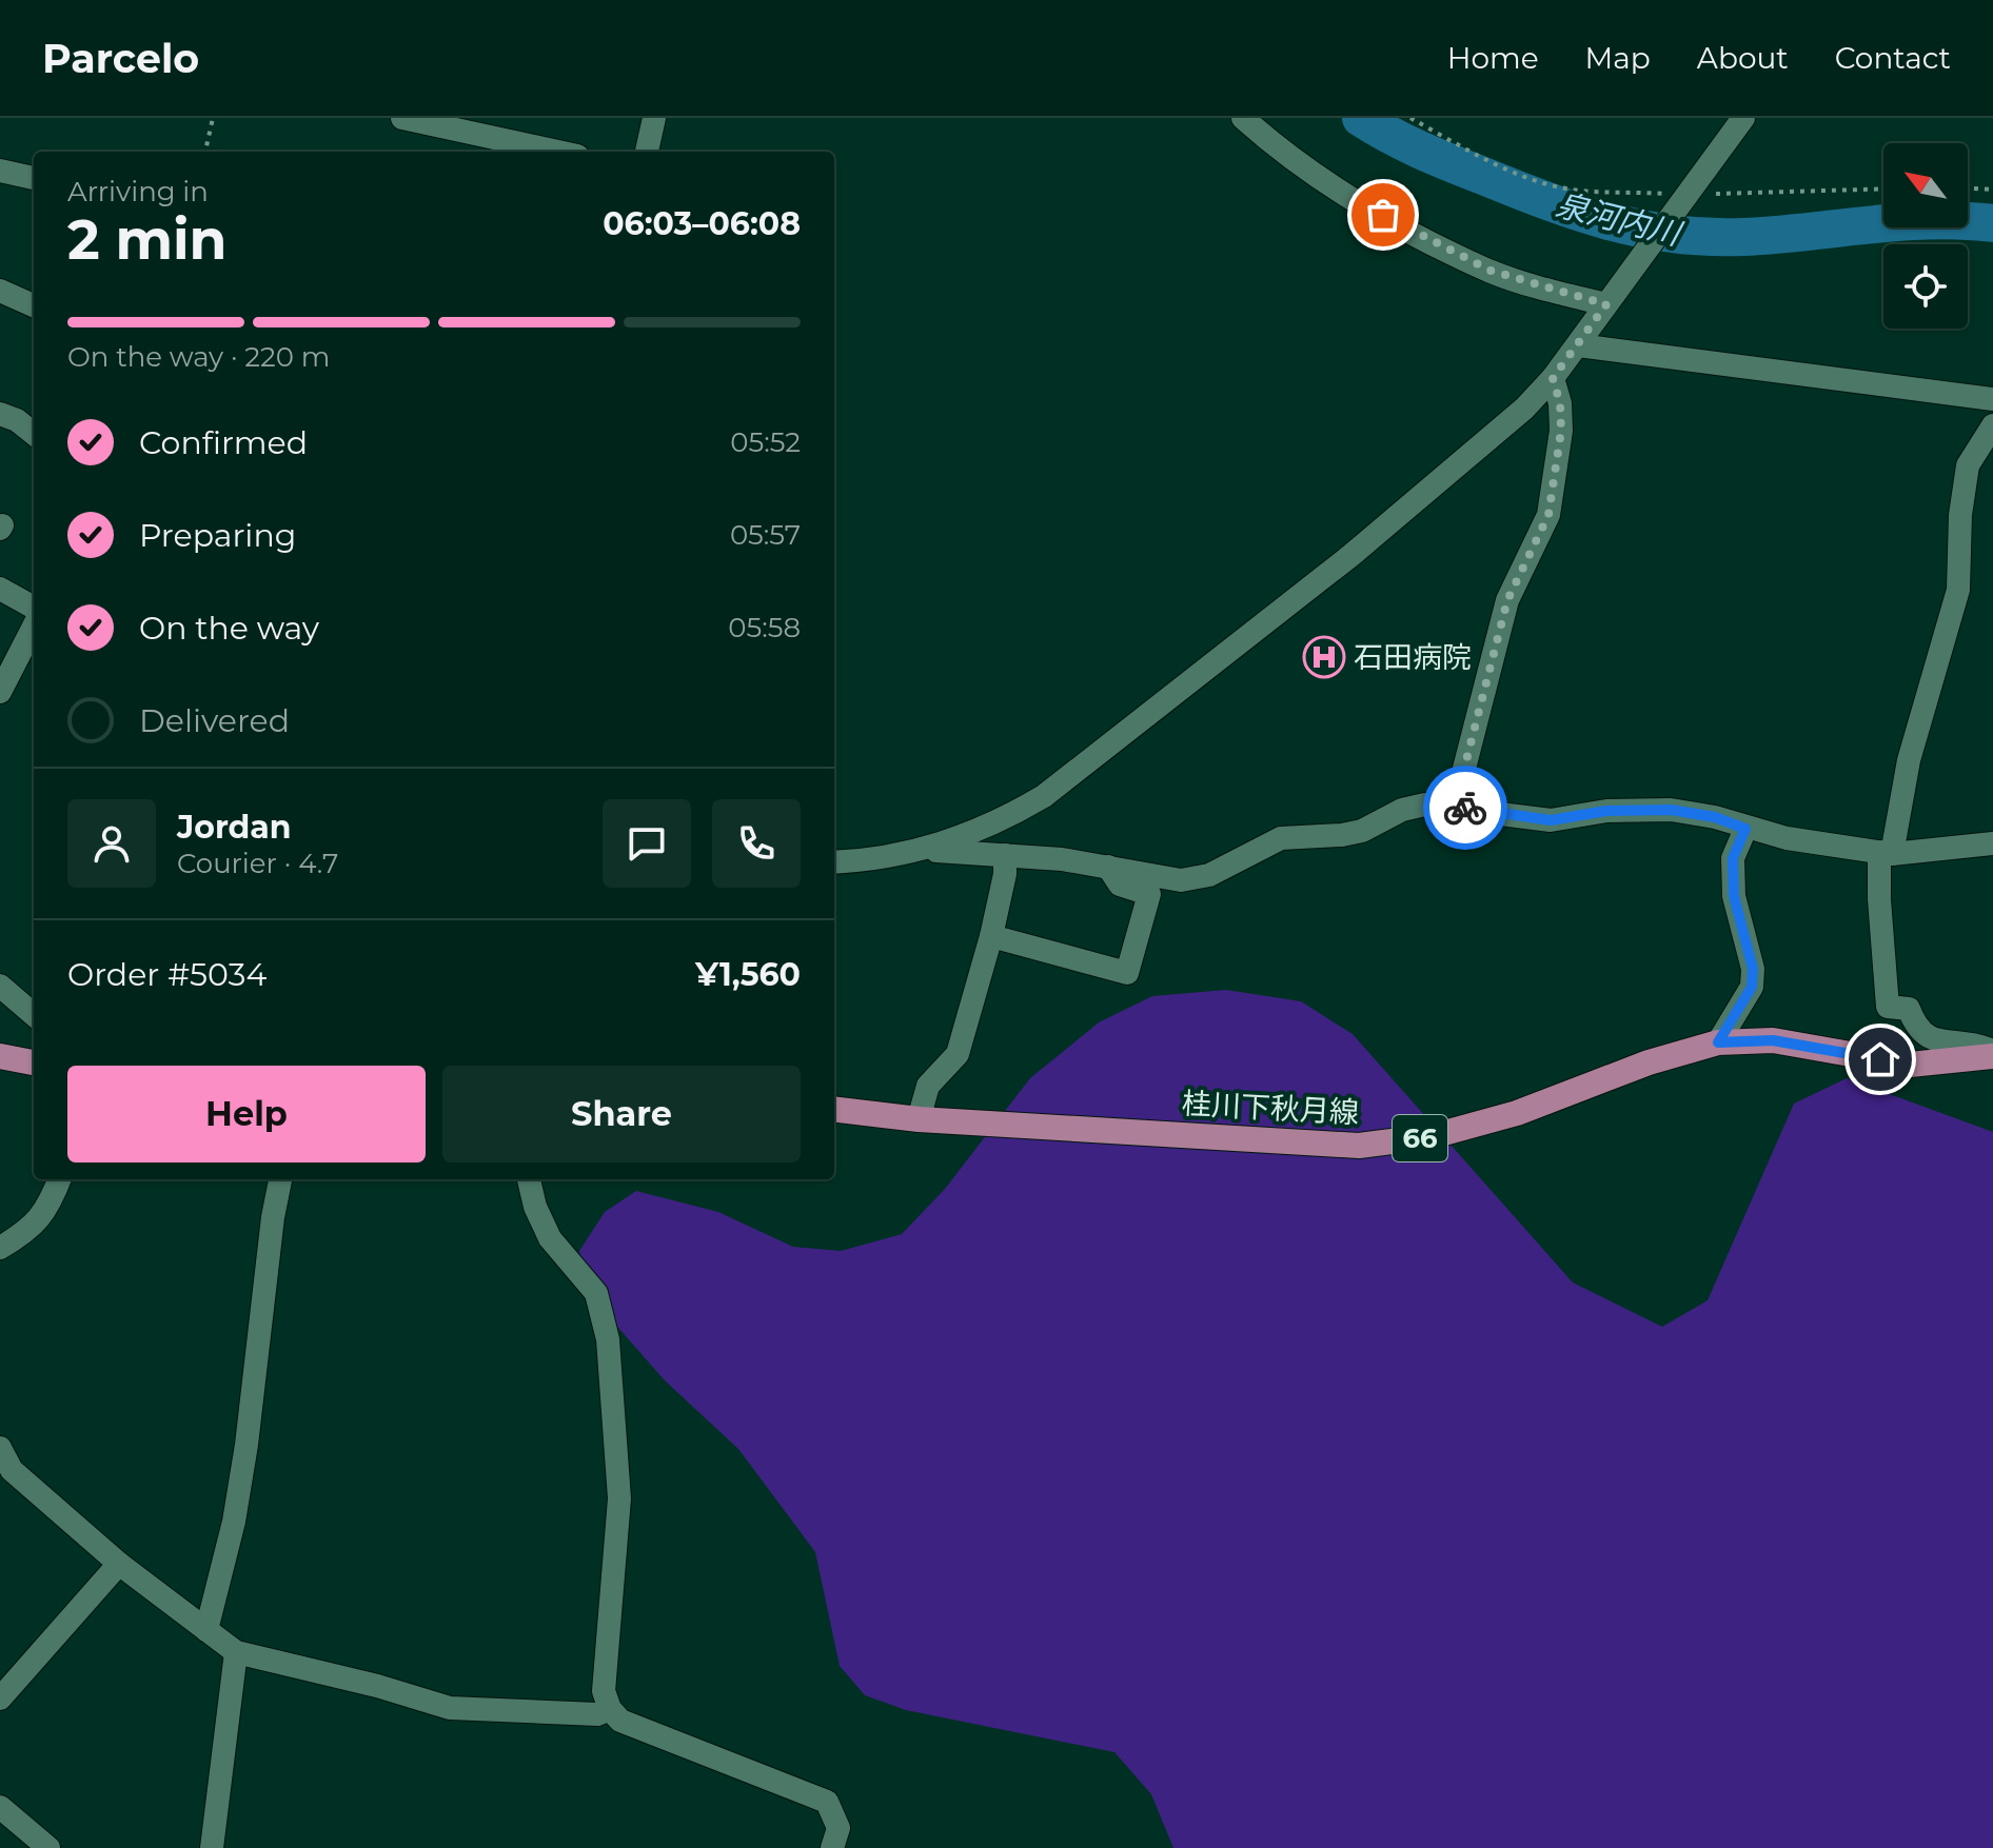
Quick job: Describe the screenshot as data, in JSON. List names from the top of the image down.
{
  "streets": {
    "main road": ["桂川下秋月線", "66"]
  },
  "water": ["泉河内川"],
  "places": {
    "hospital": ["石田病院"]
  },
  "north": "top left",
  "page": {
    "header": "Parcelo",
    "nav": [
      "Home",
      "Map",
      "About",
      "Contact"
    ],
    "heading": ["2 min", "Arriving in", "06:03–06:08"],
    "panel": [
      "Jordan",
      "Courier · 4.7",
      "Order #5034",
      "¥1,560"
    ],
    "bar": "On the way · 220 m",
    "list": [
      ["Confirmed", "05:52"],
      ["Preparing", "05:57"],
      ["On the way", "05:58"],
      "Delivered"
    ],
    "buttons": ["Help", "Share"]
  }
}
